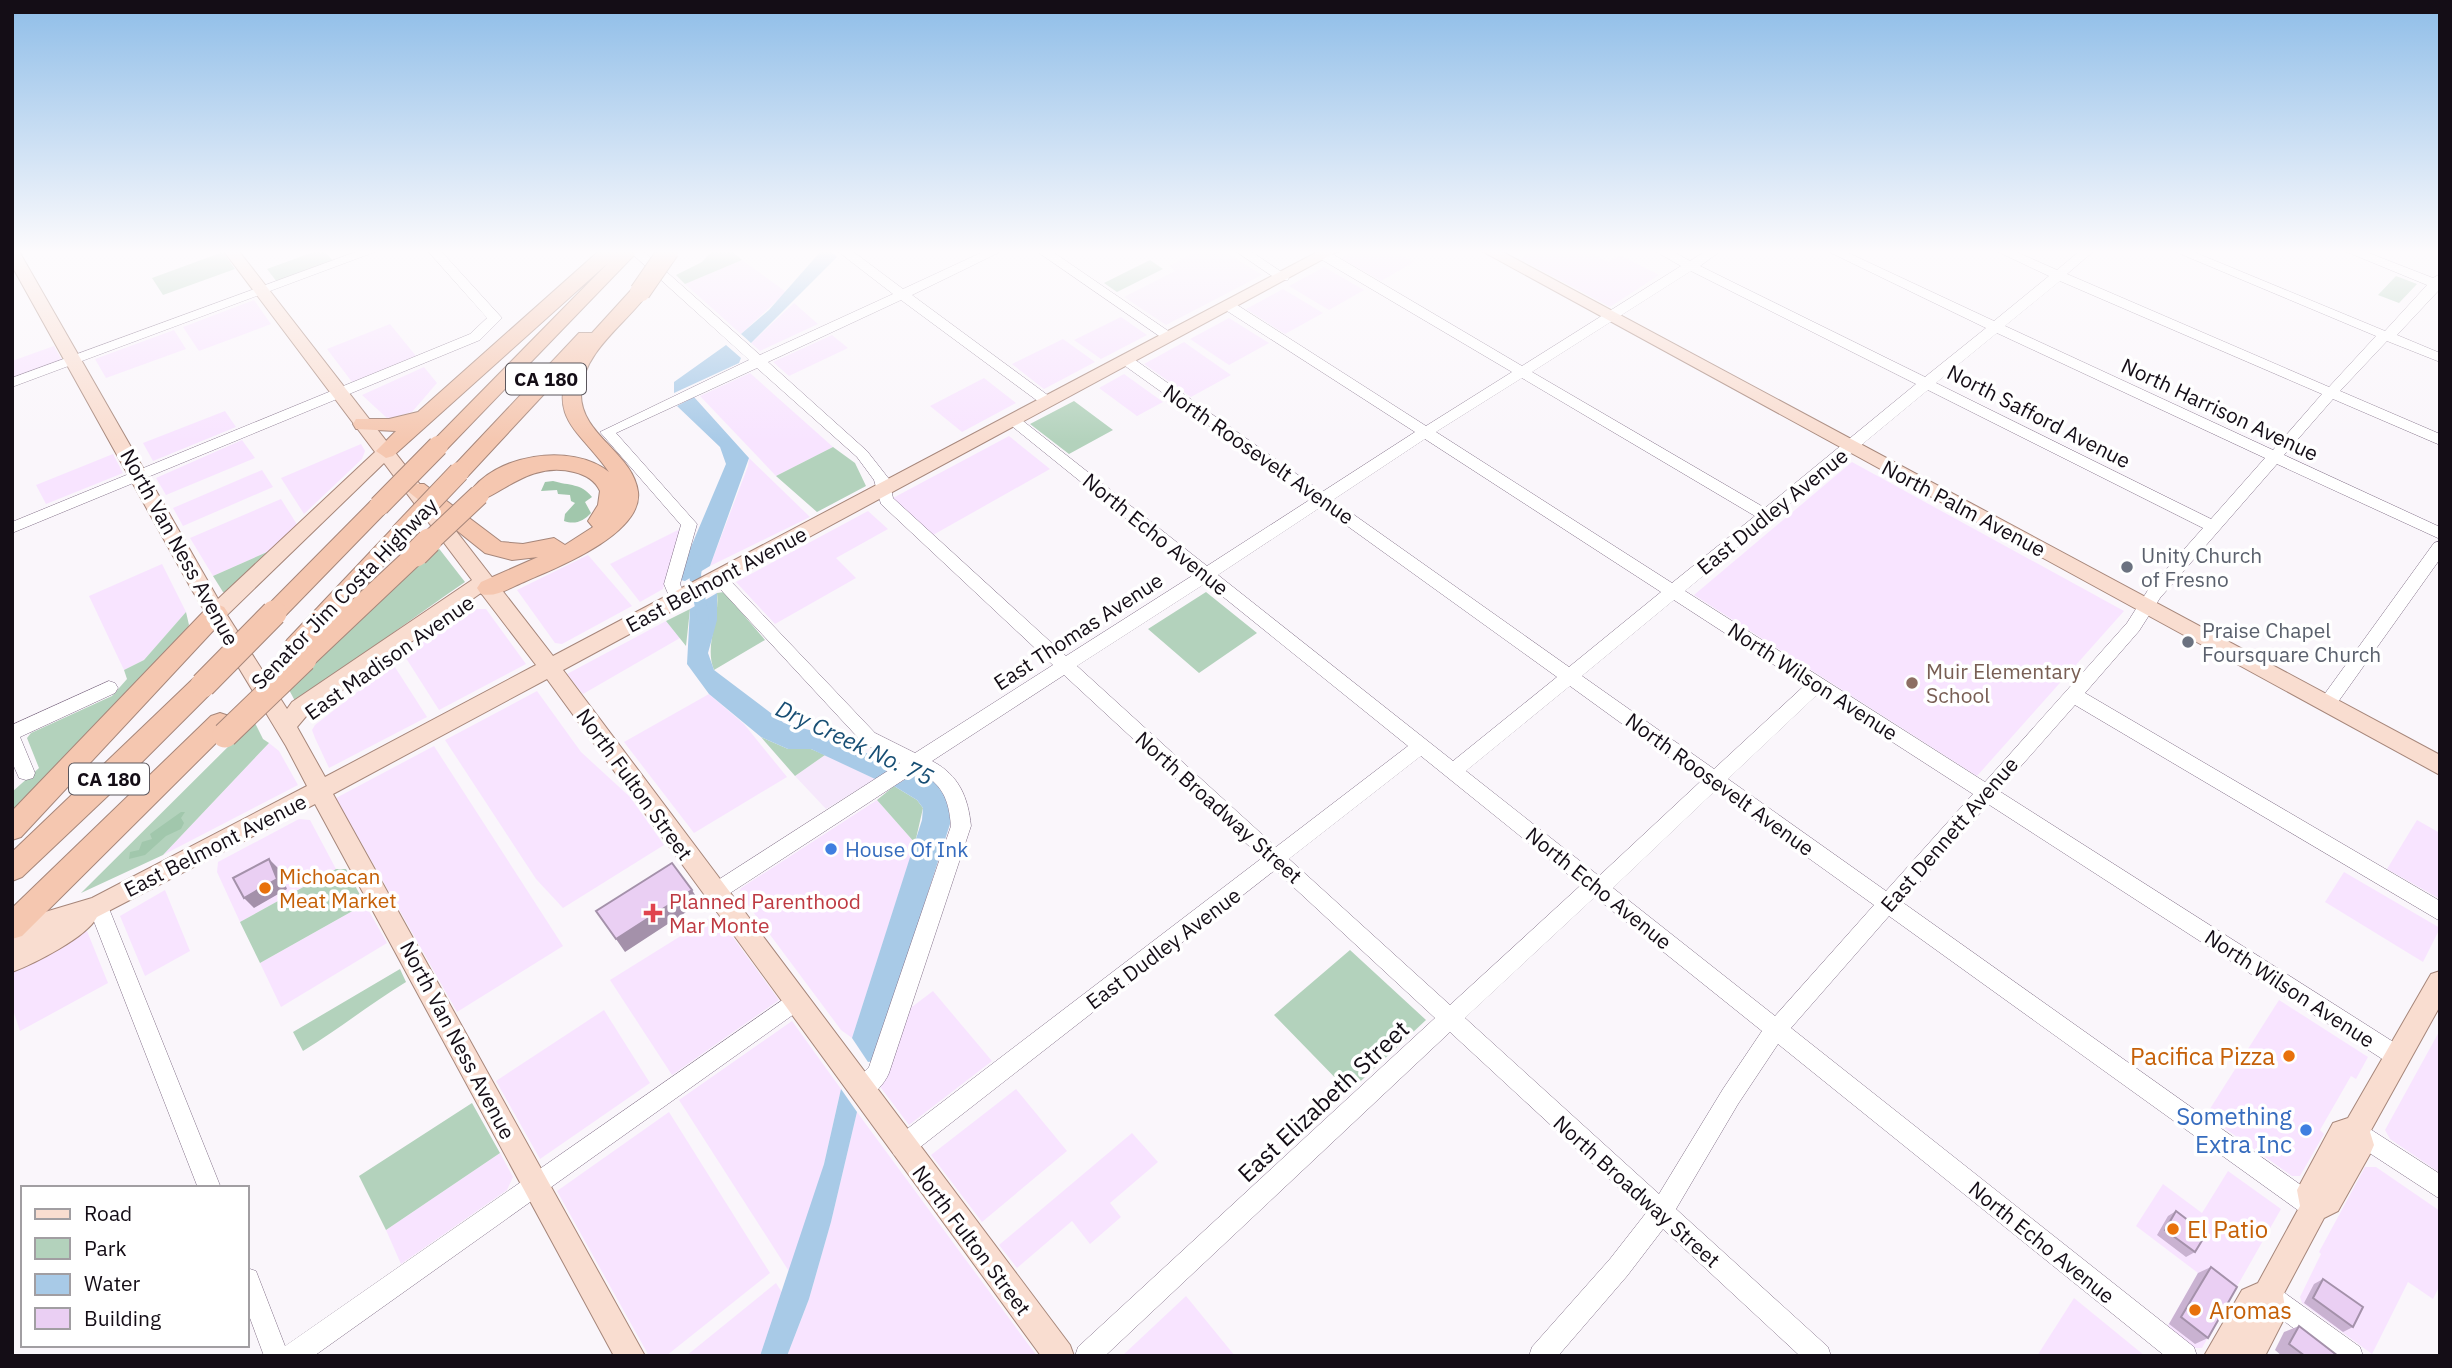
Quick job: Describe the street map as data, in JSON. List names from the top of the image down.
{
  "streets": {
    "highway": ["CA 180", "Senator Jim Costa Highway"],
    "main road": [
      "North Palm Avenue",
      "North Van Ness Avenue",
      "East Belmont Avenue",
      "East Madison Avenue",
      "North Fulton Street"
    ],
    "street": [
      "North Harrison Avenue",
      "North Safford Avenue",
      "North Roosevelt Avenue",
      "East Dudley Avenue",
      "North Echo Avenue",
      "East Thomas Avenue",
      "North Wilson Avenue",
      "North Broadway Street",
      "East Dennett Avenue",
      "East Elizabeth Street"
    ]
  },
  "crossings": [
    ["North Harrison Avenue", "East Dudley Avenue"],
    ["North Harrison Avenue", "East Dennett Avenue"],
    ["North Safford Avenue", "East Dudley Avenue"],
    ["North Safford Avenue", "East Dennett Avenue"],
    ["North Roosevelt Avenue", "East Dudley Avenue"],
    ["North Roosevelt Avenue", "East Belmont Avenue"],
    ["North Roosevelt Avenue", "East Thomas Avenue"],
    ["North Roosevelt Avenue", "East Dennett Avenue"],
    ["North Roosevelt Avenue", "East Elizabeth Street"],
    ["North Palm Avenue", "East Dudley Avenue"],
    ["North Palm Avenue", "East Thomas Avenue"],
    ["North Palm Avenue", "East Dennett Avenue"],
    ["East Dudley Avenue", "North Echo Avenue"],
    ["East Dudley Avenue", "North Wilson Avenue"],
    ["East Dudley Avenue", "North Fulton Street"],
    ["East Dudley Avenue", "North Broadway Street"],
    ["North Echo Avenue", "East Belmont Avenue"],
    ["North Echo Avenue", "East Thomas Avenue"],
    ["North Echo Avenue", "East Dennett Avenue"],
    ["North Echo Avenue", "East Elizabeth Street"],
    ["North Van Ness Avenue", "East Belmont Avenue"],
    ["North Van Ness Avenue", "East Madison Avenue"],
    ["East Belmont Avenue", "North Fulton Street"],
    ["East Belmont Avenue", "North Broadway Street"],
    ["East Thomas Avenue", "North Wilson Avenue"],
    ["East Thomas Avenue", "North Fulton Street"],
    ["East Thomas Avenue", "North Broadway Street"],
    ["East Madison Avenue", "North Fulton Street"],
    ["North Wilson Avenue", "East Dennett Avenue"],
    ["North Wilson Avenue", "East Elizabeth Street"],
    ["North Broadway Street", "East Dennett Avenue"],
    ["North Broadway Street", "East Elizabeth Street"]
  ],
  "water": ["Dry Creek No. 75"],
  "places": {
    "other": [
      "Unity Church of Fresno",
      "Praise Chapel Foursquare Church",
      "Muir Elementary School",
      "House Of Ink",
      "Michoacan Meat Market",
      "Pacifica Pizza",
      "Something Extra Inc",
      "El Patio",
      "Aromas"
    ],
    "health": ["Planned Parenthood Mar Monte"]
  },
  "legend": [
    "Road",
    "Park",
    "Water",
    "Building"
  ]
}
